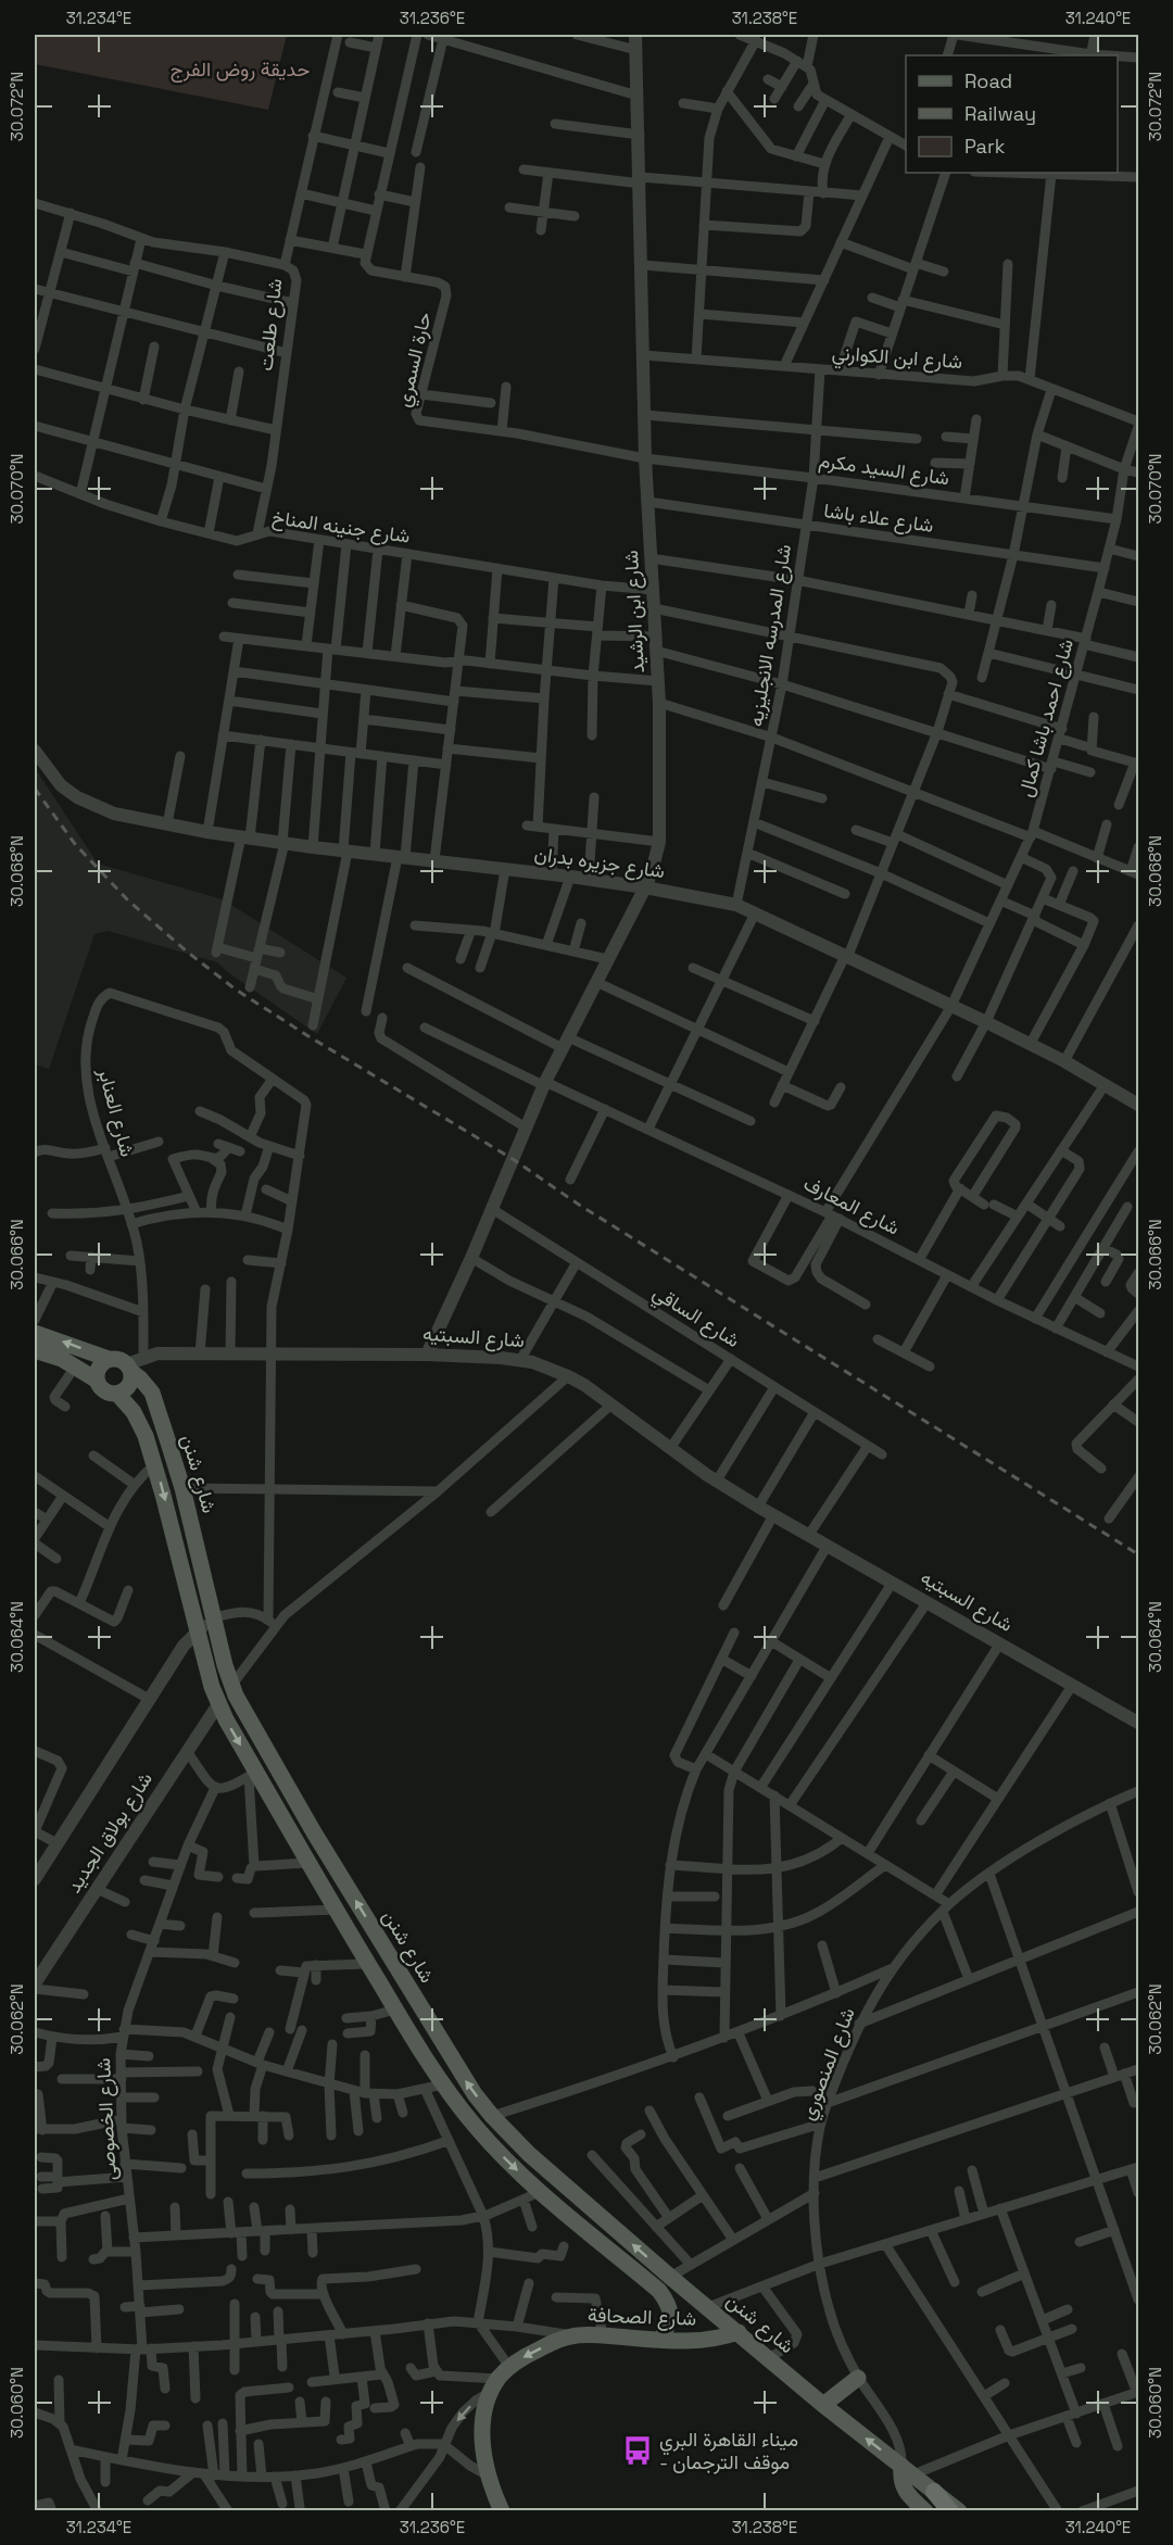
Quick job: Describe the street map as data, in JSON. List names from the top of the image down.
{
  "streets": {
    "main road": ["شارع شنن", "شارع الصحافة"],
    "street": [
      "شارع طلعت",
      "شارع ابن الكوارني",
      "حارة السمري",
      "شارع السيد مكرم",
      "شارع علاء باشا",
      "شارع جنينه المناخ",
      "شارع ابن الرشيد",
      "شارع المدرسه الانجليزيه",
      "شارع احمد باشا كمال",
      "شارع جزيره بدران",
      "شارع العنابر",
      "شارع المعارف",
      "شارع الساقي",
      "شارع السبتيه",
      "شارع بولاق الجديد",
      "شارع المنصوري",
      "شارع الخصوصى"
    ]
  },
  "crossings": [
    ["شارع طلعت", "شارع جنينه المناخ"],
    ["شارع ابن الكوارني", "شارع ابن الرشيد"],
    ["شارع ابن الكوارني", "شارع المدرسه الانجليزيه"],
    ["حارة السمري", "شارع السيد مكرم"],
    ["حارة السمري", "شارع ابن الرشيد"],
    ["شارع السيد مكرم", "شارع ابن الرشيد"],
    ["شارع السيد مكرم", "شارع المدرسه الانجليزيه"],
    ["شارع السيد مكرم", "شارع احمد باشا كمال"],
    ["شارع علاء باشا", "شارع ابن الرشيد"],
    ["شارع علاء باشا", "شارع المدرسه الانجليزيه"],
    ["شارع علاء باشا", "شارع احمد باشا كمال"],
    ["شارع جنينه المناخ", "شارع ابن الرشيد"],
    ["شارع ابن الرشيد", "شارع جزيره بدران"],
    ["شارع ابن الرشيد", "شارع المعارف"],
    ["شارع ابن الرشيد", "شارع الساقي"],
    ["شارع ابن الرشيد", "شارع السبتيه"],
    ["شارع المدرسه الانجليزيه", "شارع جزيره بدران"],
    ["شارع احمد باشا كمال", "شارع جزيره بدران"],
    ["شارع احمد باشا كمال", "شارع المعارف"],
    ["شارع العنابر", "شارع السبتيه"],
    ["شارع السبتيه", "شارع شنن"],
    ["شارع شنن", "شارع بولاق الجديد"],
    ["شارع شنن", "شارع المنصوري"],
    ["شارع شنن", "شارع الصحافة"]
  ],
  "parks": ["حديقة روض الفرج"],
  "places": {
    "bus stop": ["ميناء القاهرة البري - موقف الترجمان"]
  },
  "legend": ["Road", "Railway", "Park"],
  "coordinates": [
    "31.234°E",
    "31.236°E",
    "31.238°E",
    "31.240°E",
    "30.072°N",
    "30.070°N",
    "30.068°N",
    "30.066°N",
    "30.064°N",
    "30.062°N",
    "30.060°N"
  ]
}
